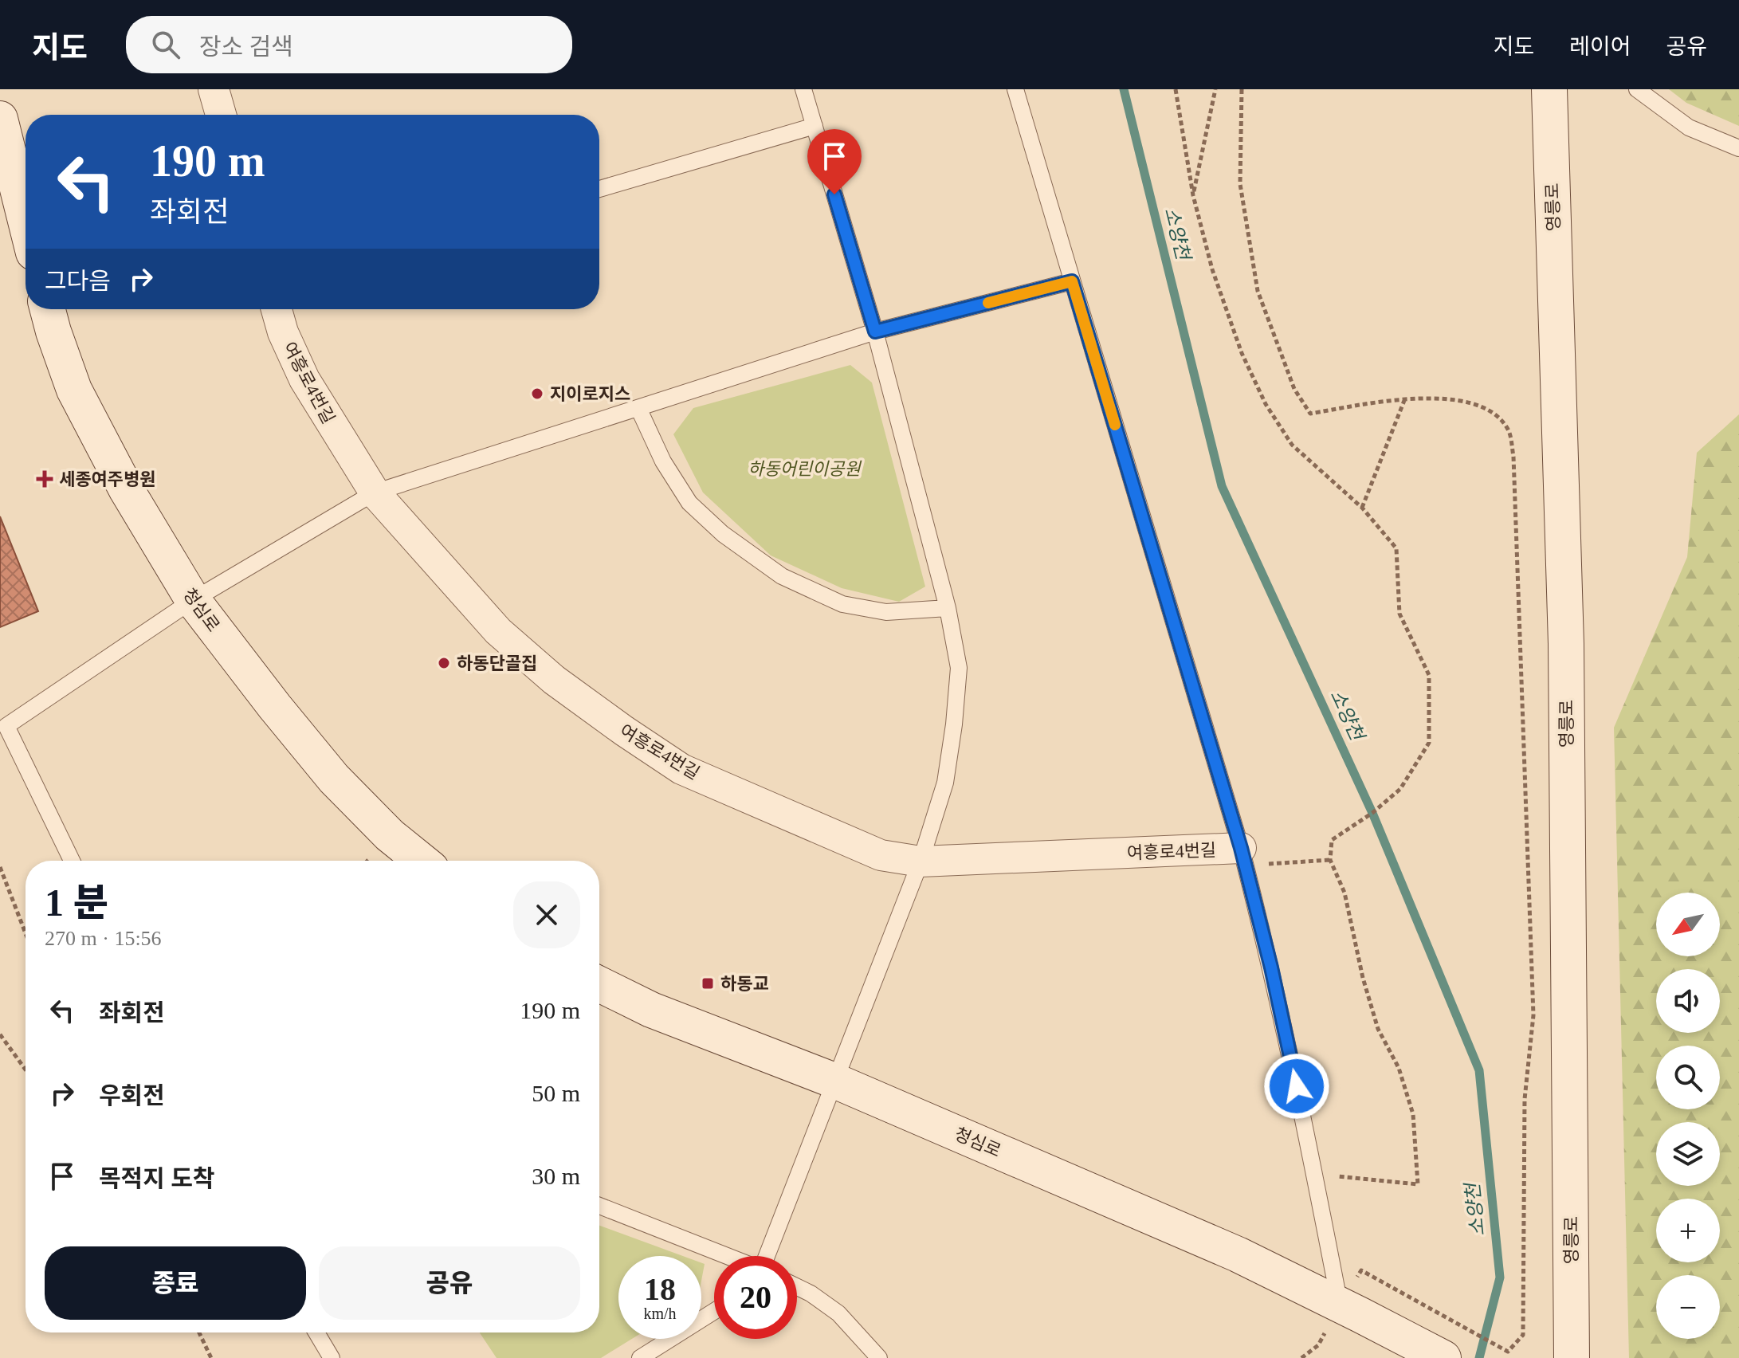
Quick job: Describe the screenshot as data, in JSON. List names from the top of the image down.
{
  "streets": {
    "street": ["영릉로", "여흥로4번길", "청심로"]
  },
  "water": ["소양천"],
  "parks": ["하동어린이공원"],
  "places": {
    "other": ["지이로지스", "하동단골집"],
    "health": ["세종여주병원"],
    "transit": ["하동교"]
  },
  "north": "bottom left",
  "page": {
    "header": "지도",
    "search": "장소 검색",
    "nav": ["지도", "레이어", "공유"],
    "turn": ["190 m", "좌회전"],
    "then": "그다음",
    "heading": ["1 분", "270 m · 15:56"],
    "map_buttons": ["+", "−"],
    "list": [
      {
        "name": "좌회전",
        "value": "190 m"
      },
      {
        "name": "우회전",
        "value": "50 m"
      },
      {
        "name": "목적지 도착",
        "value": "30 m"
      }
    ],
    "buttons": ["종료", "공유"],
    "speed": "18 km/h",
    "limit": "20"
  }
}
